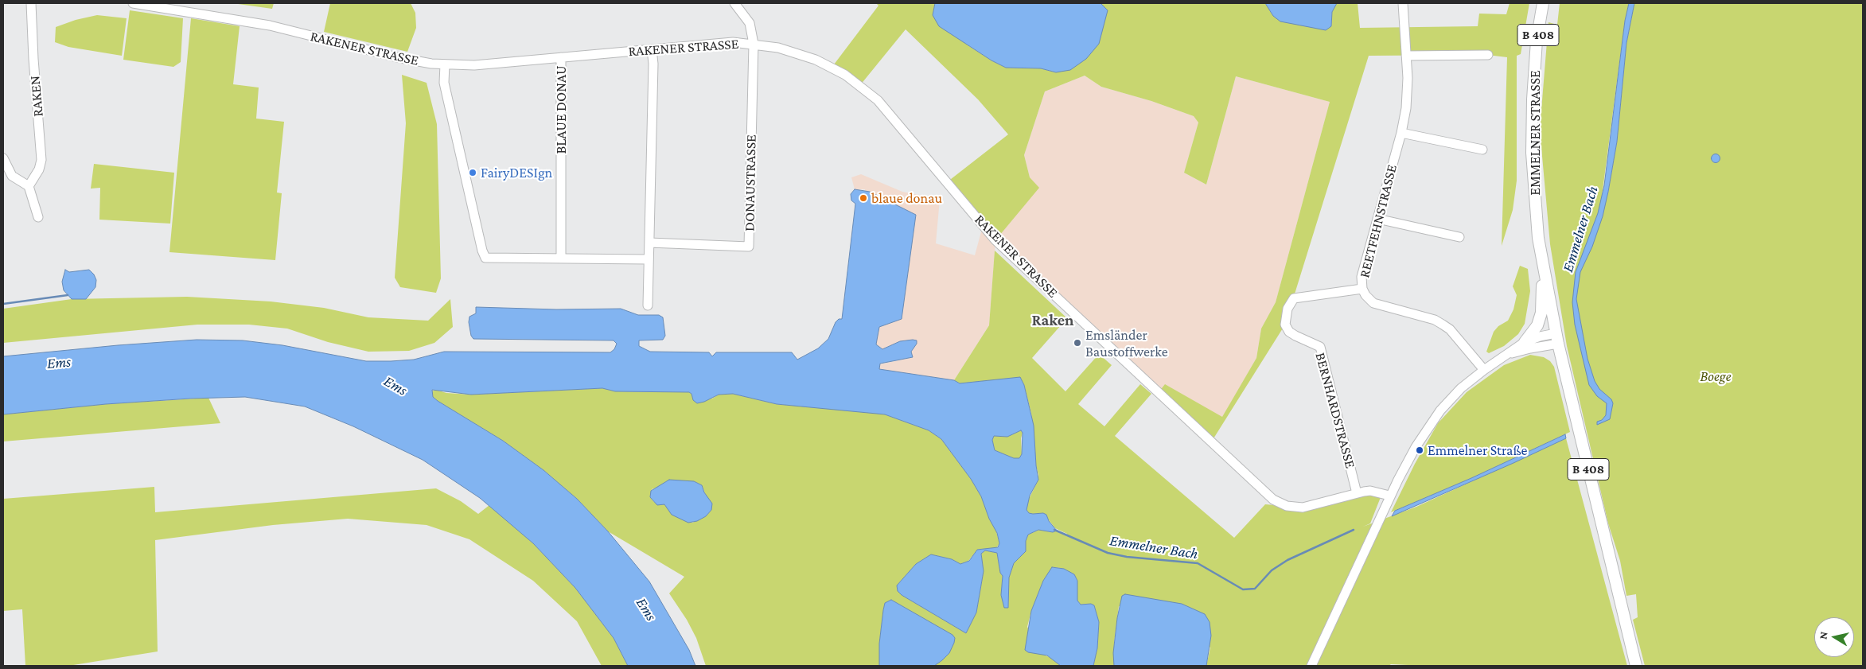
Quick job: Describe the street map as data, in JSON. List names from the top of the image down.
{
  "streets": {
    "main road": ["B 408", "EMMELNER STRASSE"],
    "street": [
      "RAKENER STRASSE",
      "RAKEN",
      "BLAUE DONAU",
      "DONAUSTRASSE",
      "REETFEHNSTRASSE",
      "BERNHARDSTRASSE"
    ]
  },
  "crossings": [
    ["B 408", "EMMELNER STRASSE"],
    ["RAKENER STRASSE", "BLAUE DONAU"],
    ["RAKENER STRASSE", "DONAUSTRASSE"],
    ["RAKENER STRASSE", "BERNHARDSTRASSE"],
    ["REETFEHNSTRASSE", "BERNHARDSTRASSE"]
  ],
  "districts": ["Raken"],
  "water": ["Emmelner Bach", "Ems"],
  "parks": ["Boege"],
  "places": [
    "FairyDESIgn",
    "blaue donau",
    "Emsländer Baustoffwerke",
    "Emmelner Straße"
  ],
  "north": "left"
}
